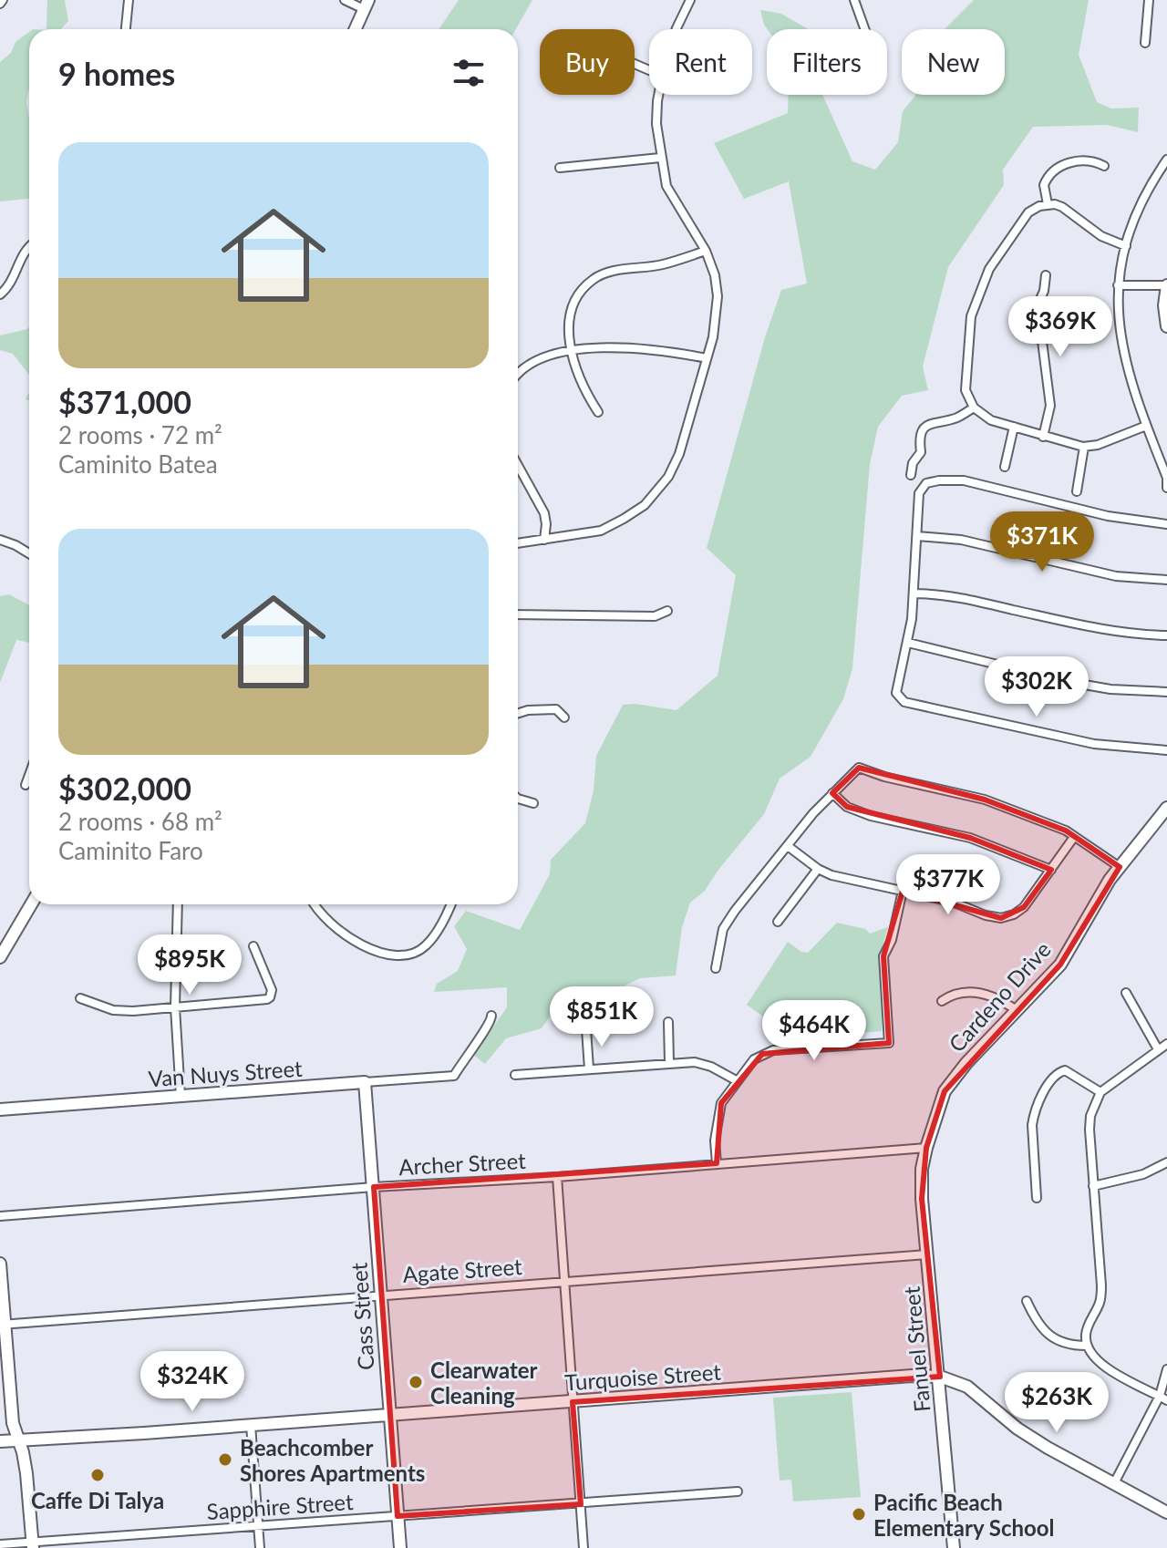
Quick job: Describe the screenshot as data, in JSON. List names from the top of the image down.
{
  "streets": {
    "street": [
      "Cardeno Drive",
      "Van Nuys Street",
      "Archer Street",
      "Agate Street",
      "Cass Street",
      "Fanuel Street",
      "Turquoise Street",
      "Sapphire Street"
    ]
  },
  "crossings": [
    ["Cardeno Drive", "Archer Street"],
    ["Cardeno Drive", "Fanuel Street"],
    ["Van Nuys Street", "Cass Street"],
    ["Archer Street", "Cass Street"],
    ["Archer Street", "Fanuel Street"],
    ["Agate Street", "Cass Street"],
    ["Agate Street", "Fanuel Street"],
    ["Cass Street", "Turquoise Street"],
    ["Cass Street", "Sapphire Street"],
    ["Fanuel Street", "Turquoise Street"]
  ],
  "places": [
    "Clearwater Cleaning",
    "Beachcomber Shores Apartments",
    "Caffe Di Talya",
    "Pacific Beach Elementary School"
  ],
  "page": {
    "chip": [
      "Buy",
      "Rent",
      "Filters",
      "New"
    ],
    "heading": "9 homes",
    "list": [
      {
        "name": "$371,000",
        "note": "2 rooms · 72 m² · Caminito Batea"
      },
      {
        "name": "$302,000",
        "note": "2 rooms · 68 m² · Caminito Faro"
      }
    ],
    "price": [
      "$369K",
      "$371K",
      "$302K",
      "$377K",
      "$895K",
      "$851K",
      "$464K",
      "$324K",
      "$263K"
    ]
  }
}
